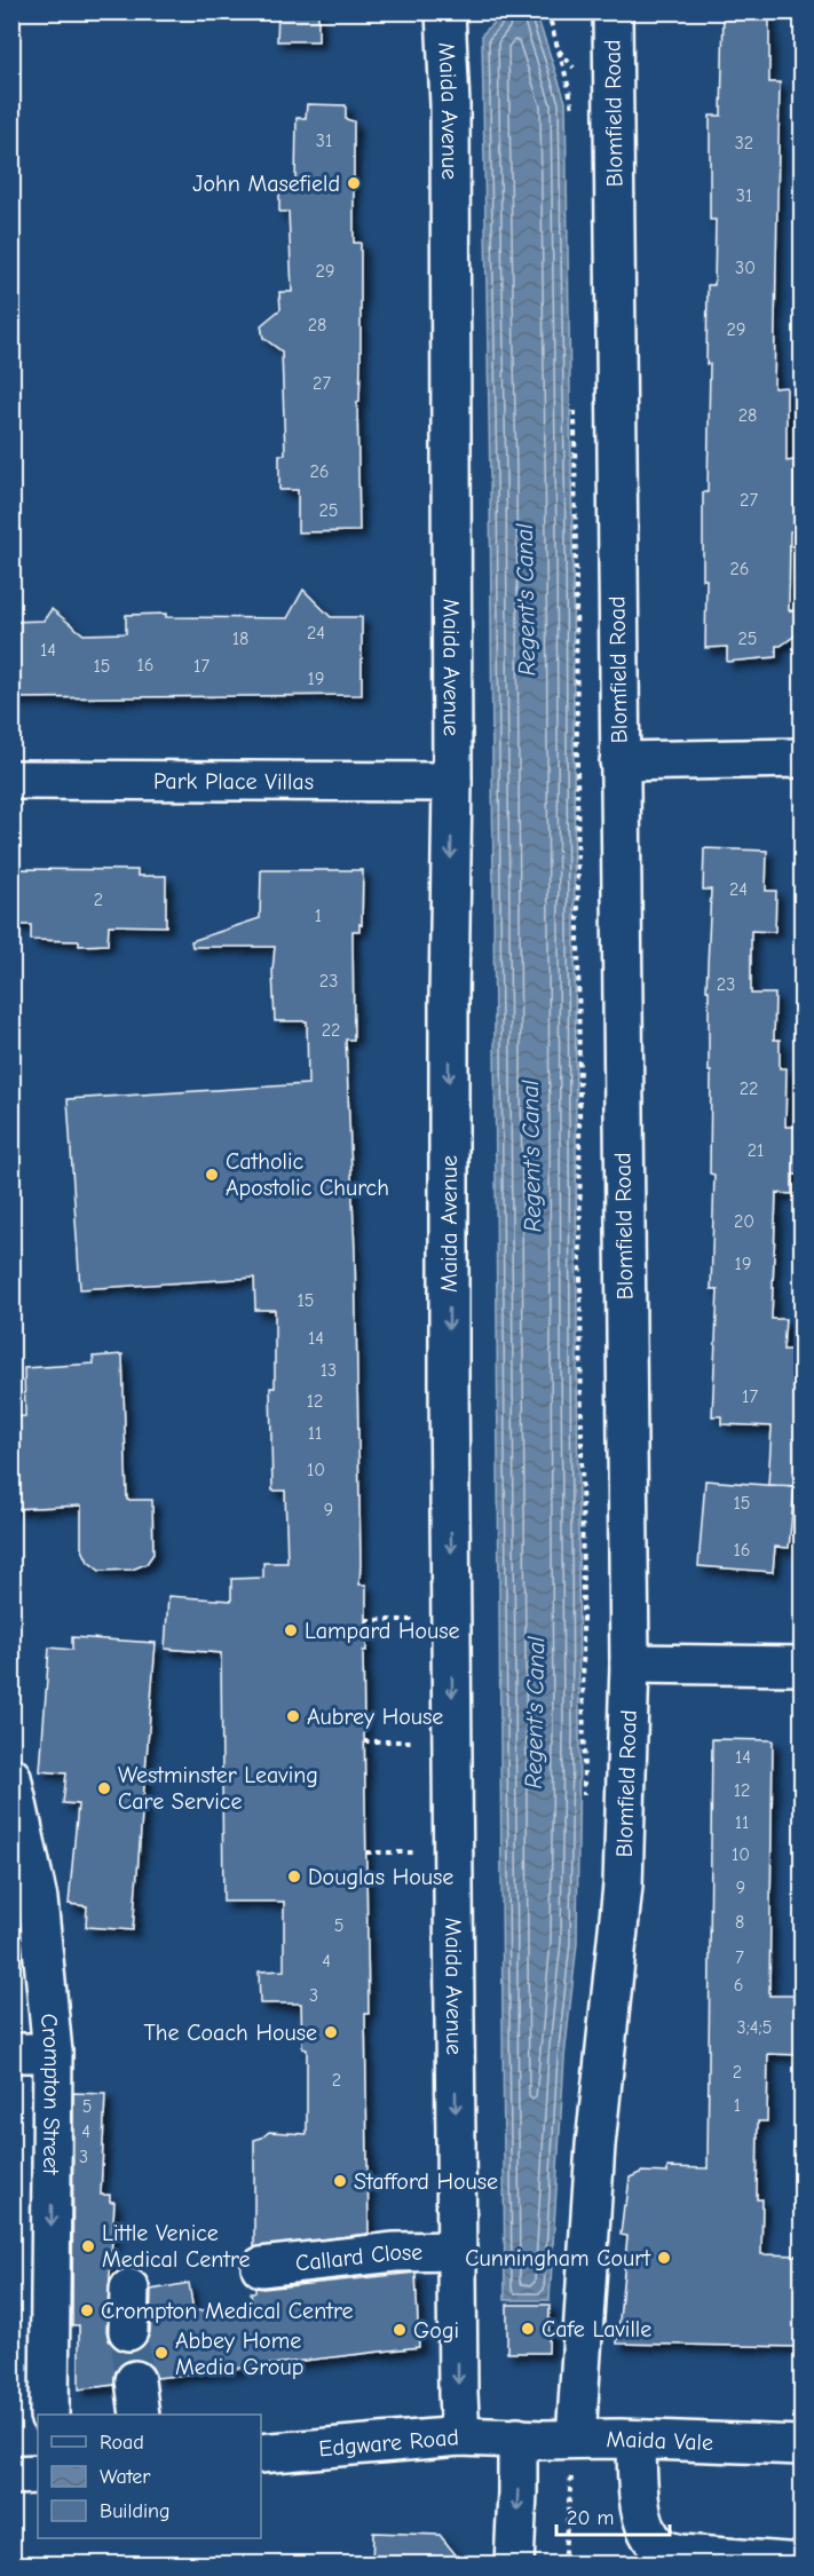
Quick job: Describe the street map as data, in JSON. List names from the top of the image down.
{
  "streets": {
    "main road": [
      "Maida Avenue",
      "Blomfield Road",
      "Park Place Villas",
      "Crompton Street",
      "Callard Close",
      "Maida Vale",
      "Edgware Road"
    ]
  },
  "crossings": [
    ["Maida Avenue", "Park Place Villas"],
    ["Maida Avenue", "Callard Close"],
    ["Maida Avenue", "Edgware Road"],
    ["Blomfield Road", "Maida Vale"],
    ["Maida Vale", "Edgware Road"]
  ],
  "one_way": ["Maida Avenue", "Crompton Street"],
  "water": ["Regent's Canal"],
  "places": [
    "John Masefield",
    "Catholic Apostolic Church",
    "Lampard House",
    "Aubrey House",
    "Westminster Leaving Care Service",
    "Douglas House",
    "The Coach House",
    "Stafford House",
    "Little Venice Medical Centre",
    "Cunningham Court",
    "Crompton Medical Centre",
    "Cafe Laville",
    "Gogi",
    "Abbey Home Media Group"
  ],
  "house_numbers": [
    "31",
    "32",
    "31",
    "30",
    "29",
    "28",
    "29",
    "27",
    "28",
    "26",
    "27",
    "25",
    "26",
    "24",
    "18",
    "25",
    "14",
    "16",
    "15",
    "17",
    "19",
    "24",
    "2",
    "1",
    "23",
    "23",
    "22",
    "22",
    "21",
    "20",
    "19",
    "15",
    "14",
    "13",
    "17",
    "12",
    "11",
    "10",
    "15",
    "9",
    "16",
    "14",
    "12",
    "11",
    "10",
    "9",
    "8",
    "5",
    "7",
    "4",
    "6",
    "3",
    "3;4;5",
    "2",
    "2",
    "1",
    "5",
    "4",
    "3"
  ],
  "legend": ["Road", "Water", "Building"],
  "scale_bar": "20 m"
}
